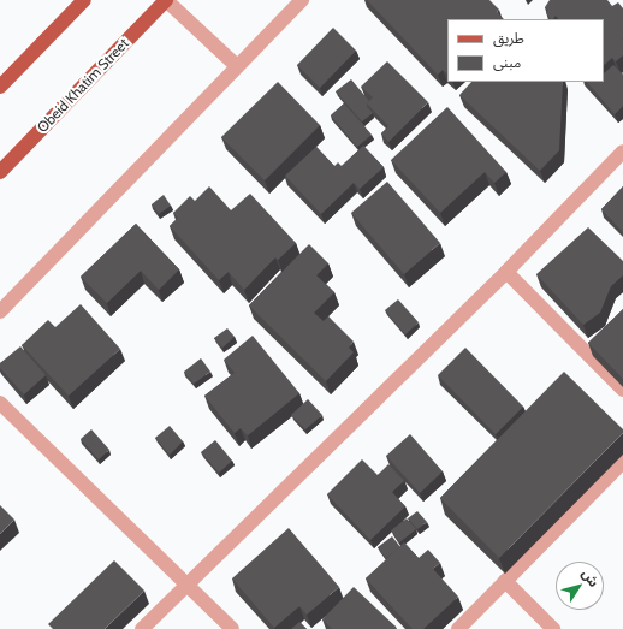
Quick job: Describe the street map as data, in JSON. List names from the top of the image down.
{
  "streets": {
    "main road": ["Obeid Khatim Street"]
  },
  "legend": ["طريق", "مبنى"],
  "north": "top right"
}
